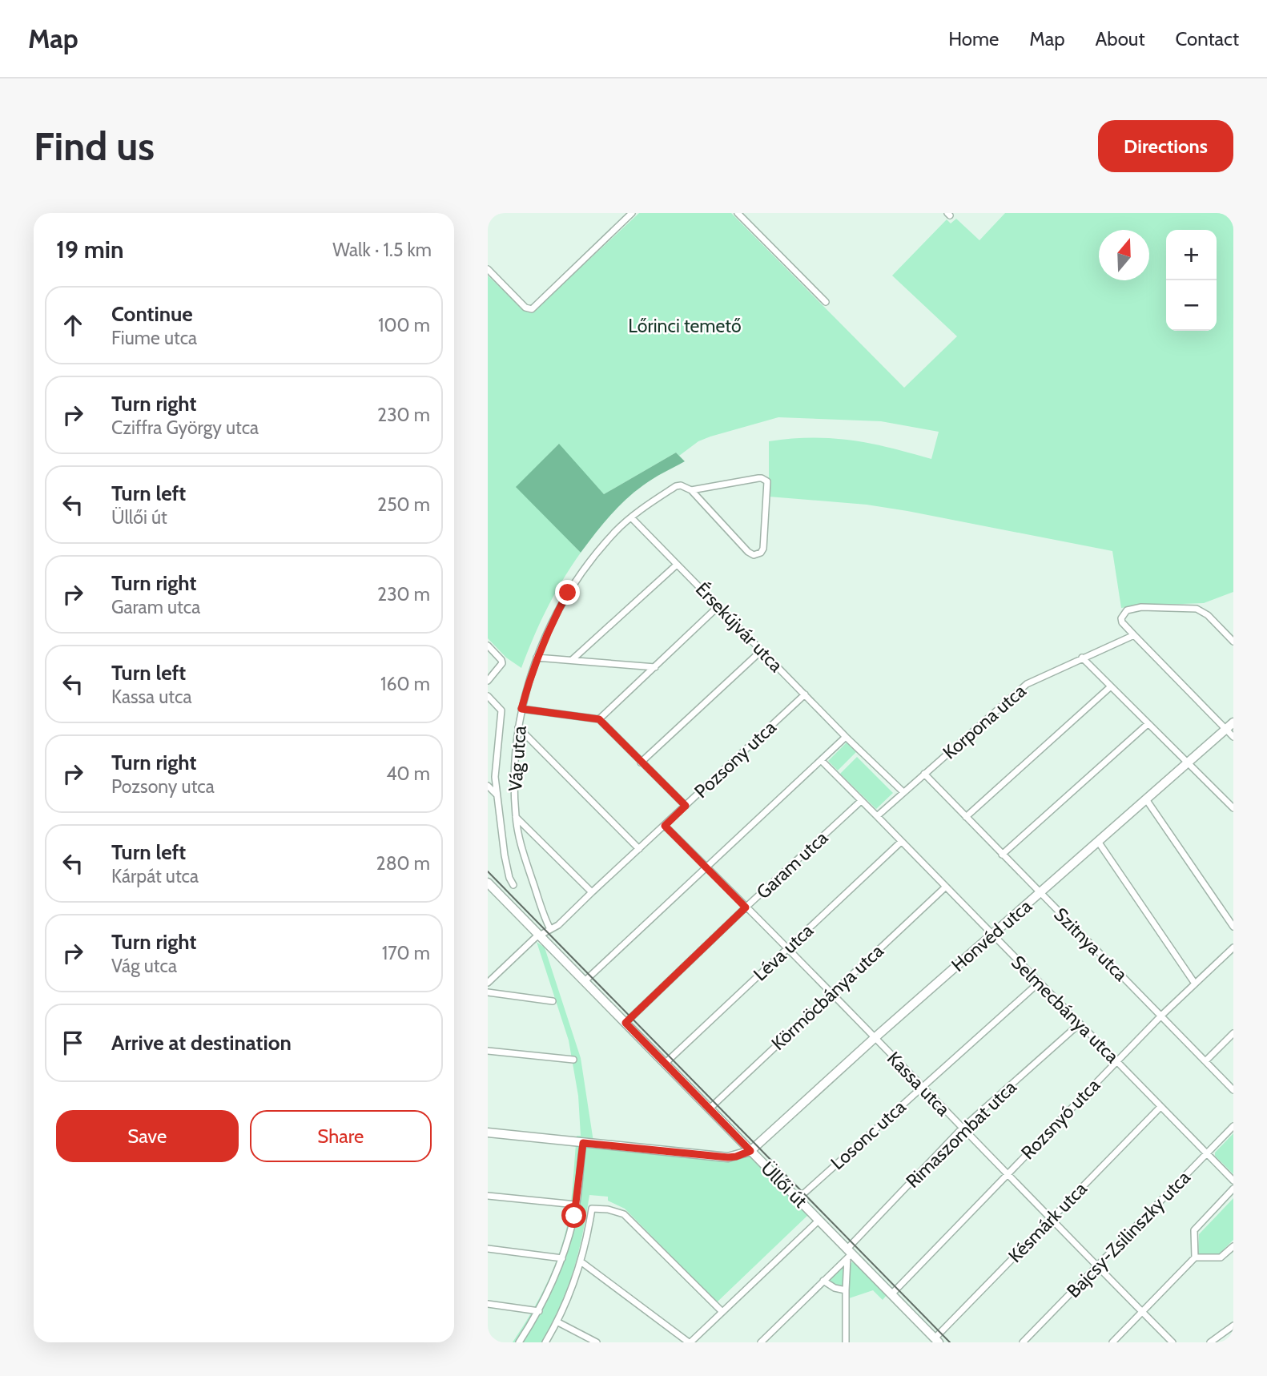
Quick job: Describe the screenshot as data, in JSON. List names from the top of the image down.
{
  "streets": {
    "street": [
      "Érsekújvár utca",
      "Korpona utca",
      "Vág utca",
      "Pozsony utca",
      "Garam utca",
      "Honvéd utca",
      "Szitnya utca",
      "Léva utca",
      "Körmöcbánya utca",
      "Selmecbánya utca",
      "Kassa utca",
      "Rozsnyó utca",
      "Rimaszombat utca",
      "Losonc utca",
      "Üllői út",
      "Késmárk utca",
      "Bajcsy-Zsilinszky utca"
    ]
  },
  "crossings": [
    ["Érsekújvár utca", "Korpona utca"],
    ["Érsekújvár utca", "Vág utca"],
    ["Érsekújvár utca", "Pozsony utca"],
    ["Korpona utca", "Szitnya utca"],
    ["Korpona utca", "Selmecbánya utca"],
    ["Vág utca", "Pozsony utca"],
    ["Pozsony utca", "Kassa utca"],
    ["Pozsony utca", "Üllői út"],
    ["Garam utca", "Selmecbánya utca"],
    ["Garam utca", "Kassa utca"],
    ["Garam utca", "Üllői út"],
    ["Honvéd utca", "Szitnya utca"],
    ["Honvéd utca", "Selmecbánya utca"],
    ["Honvéd utca", "Kassa utca"],
    ["Honvéd utca", "Üllői út"],
    ["Szitnya utca", "Rozsnyó utca"],
    ["Léva utca", "Selmecbánya utca"],
    ["Léva utca", "Kassa utca"],
    ["Léva utca", "Üllői út"],
    ["Körmöcbánya utca", "Selmecbánya utca"],
    ["Körmöcbánya utca", "Kassa utca"],
    ["Körmöcbánya utca", "Üllői út"],
    ["Selmecbánya utca", "Rozsnyó utca"],
    ["Selmecbánya utca", "Rimaszombat utca"],
    ["Selmecbánya utca", "Losonc utca"],
    ["Selmecbánya utca", "Késmárk utca"],
    ["Selmecbánya utca", "Bajcsy-Zsilinszky utca"],
    ["Kassa utca", "Rozsnyó utca"],
    ["Kassa utca", "Rimaszombat utca"],
    ["Kassa utca", "Losonc utca"],
    ["Kassa utca", "Késmárk utca"],
    ["Kassa utca", "Bajcsy-Zsilinszky utca"],
    ["Rozsnyó utca", "Üllői út"],
    ["Rimaszombat utca", "Üllői út"],
    ["Losonc utca", "Üllői út"],
    ["Üllői út", "Késmárk utca"]
  ],
  "parks": ["Lőrinci temető"],
  "north": "top",
  "page": {
    "header": "Map",
    "nav": [
      "Home",
      "Map",
      "About",
      "Contact"
    ],
    "buttons": [
      "Directions",
      ["Save", "Share"]
    ],
    "title": "Find us",
    "heading": ["19 min", "Walk · 1.5 km"],
    "map_buttons": ["+", "−"],
    "list": [
      ["Continue", "Fiume utca", "100 m"],
      ["Turn right", "Cziffra György utca", "230 m"],
      ["Turn left", "Üllői út", "250 m"],
      ["Turn right", "Garam utca", "230 m"],
      ["Turn left", "Kassa utca", "160 m"],
      ["Turn right", "Pozsony utca", "40 m"],
      ["Turn left", "Kárpát utca", "280 m"],
      ["Turn right", "Vág utca", "170 m"],
      "Arrive at destination"
    ]
  }
}
